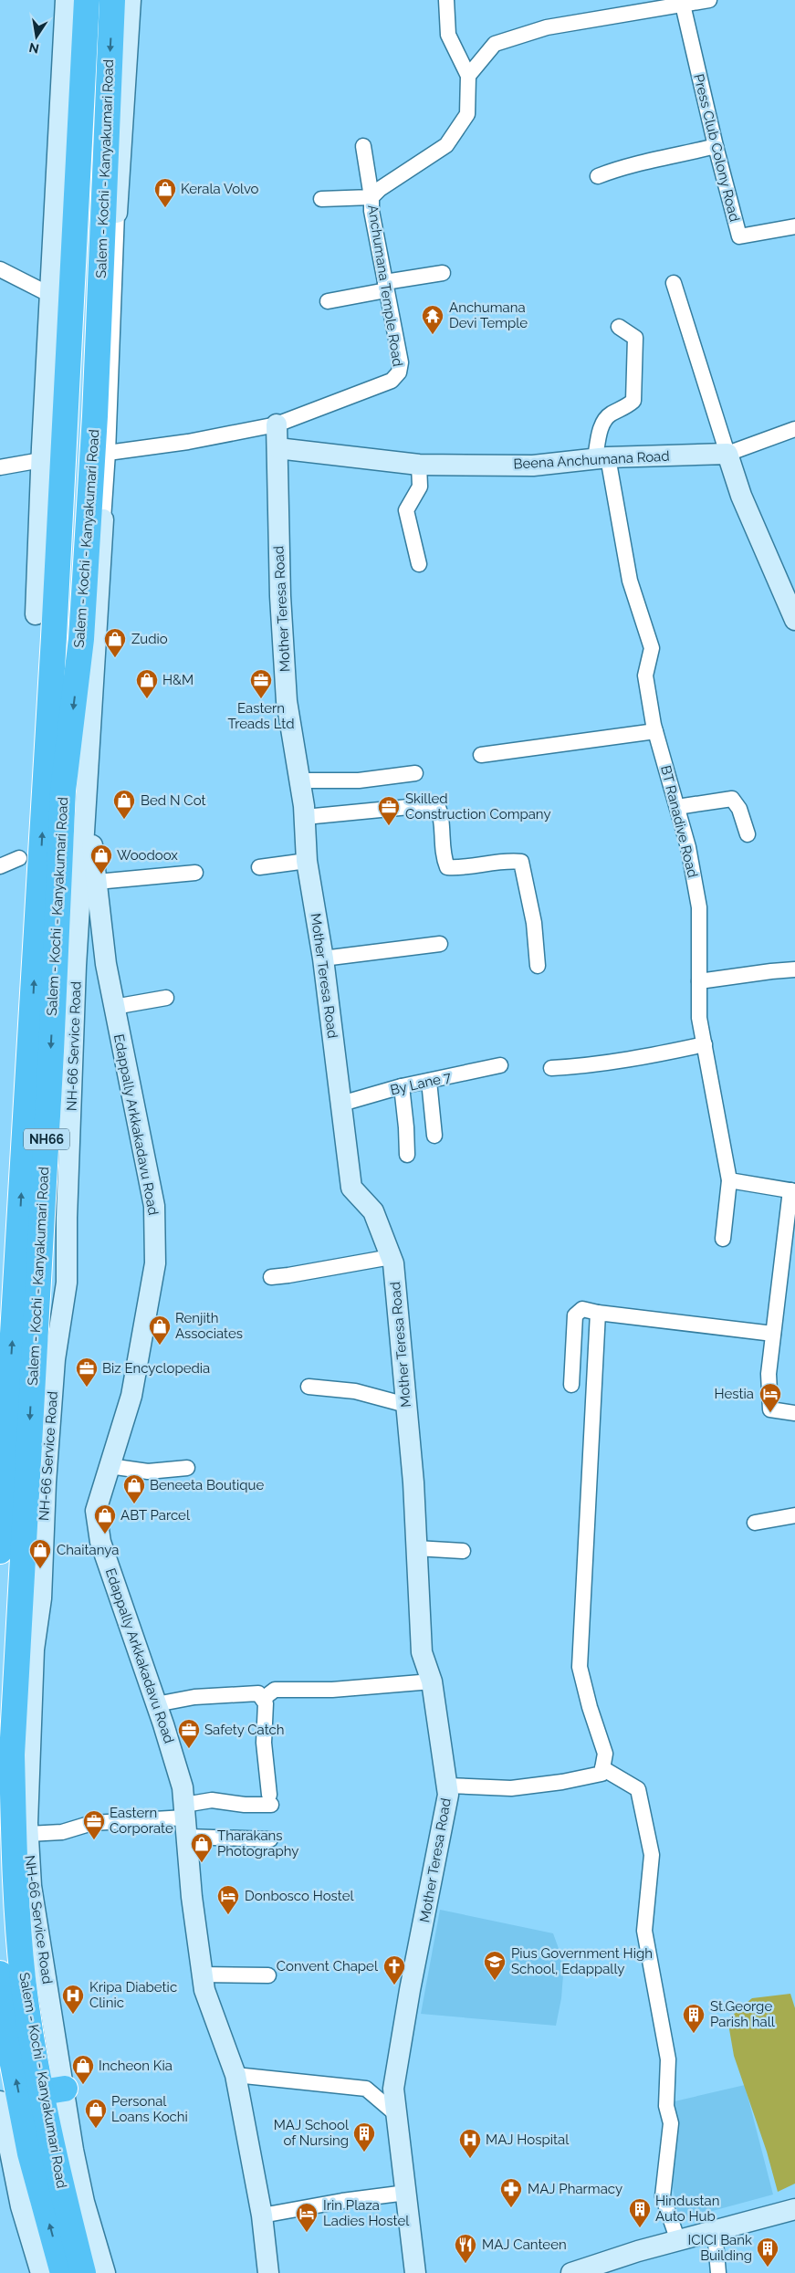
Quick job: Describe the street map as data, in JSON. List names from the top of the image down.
{
  "streets": {
    "highway": ["Salem - Kochi - Kanyakumari Road", "NH66"],
    "street": [
      "Press Club Colony Road",
      "Anchumana Temple Road",
      "Beena Anchumana Road",
      "Mother Teresa Road",
      "BT Ranadive Road",
      "NH-66 Service Road",
      "By Lane 7",
      "Edappally Arkkakadavu Road"
    ]
  },
  "crossings": [
    ["Salem - Kochi - Kanyakumari Road", "NH-66 Service Road"],
    ["Anchumana Temple Road", "Mother Teresa Road"],
    ["Beena Anchumana Road", "Mother Teresa Road"],
    ["Beena Anchumana Road", "BT Ranadive Road"],
    ["Mother Teresa Road", "By Lane 7"],
    ["NH-66 Service Road", "Edappally Arkkakadavu Road"]
  ],
  "places": {
    "shop": [
      "Kerala Volvo",
      "Zudio",
      "H&M",
      "Bed N Cot",
      "Woodoox",
      "Renjith Associates",
      "Beneeta Boutique",
      "ABT Parcel",
      "Chaitanya",
      "Tharakans Photography",
      "Incheon Kia",
      "Personal Loans Kochi"
    ],
    "temple": ["Anchumana Devi Temple"],
    "office": [
      "Eastern Treads Ltd",
      "Skilled Construction Company",
      "Biz Encyclopedia",
      "Safety Catch",
      "Eastern Corporate"
    ],
    "hotel": ["Hestia", "Donbosco Hostel", "Irin Plaza Ladies Hostel"],
    "school or university": ["Pius Government High School, Edappally"],
    "church": ["Convent Chapel"],
    "hospital": ["Kripa Diabetic Clinic", "MAJ Hospital"],
    "building": [
      "St.George Parish hall",
      "MAJ School of Nursing",
      "Hindustan Auto Hub",
      "ICICI Bank Building"
    ],
    "pharmacy": ["MAJ Pharmacy"],
    "restaurant": ["MAJ Canteen"]
  },
  "north": "bottom"
}
